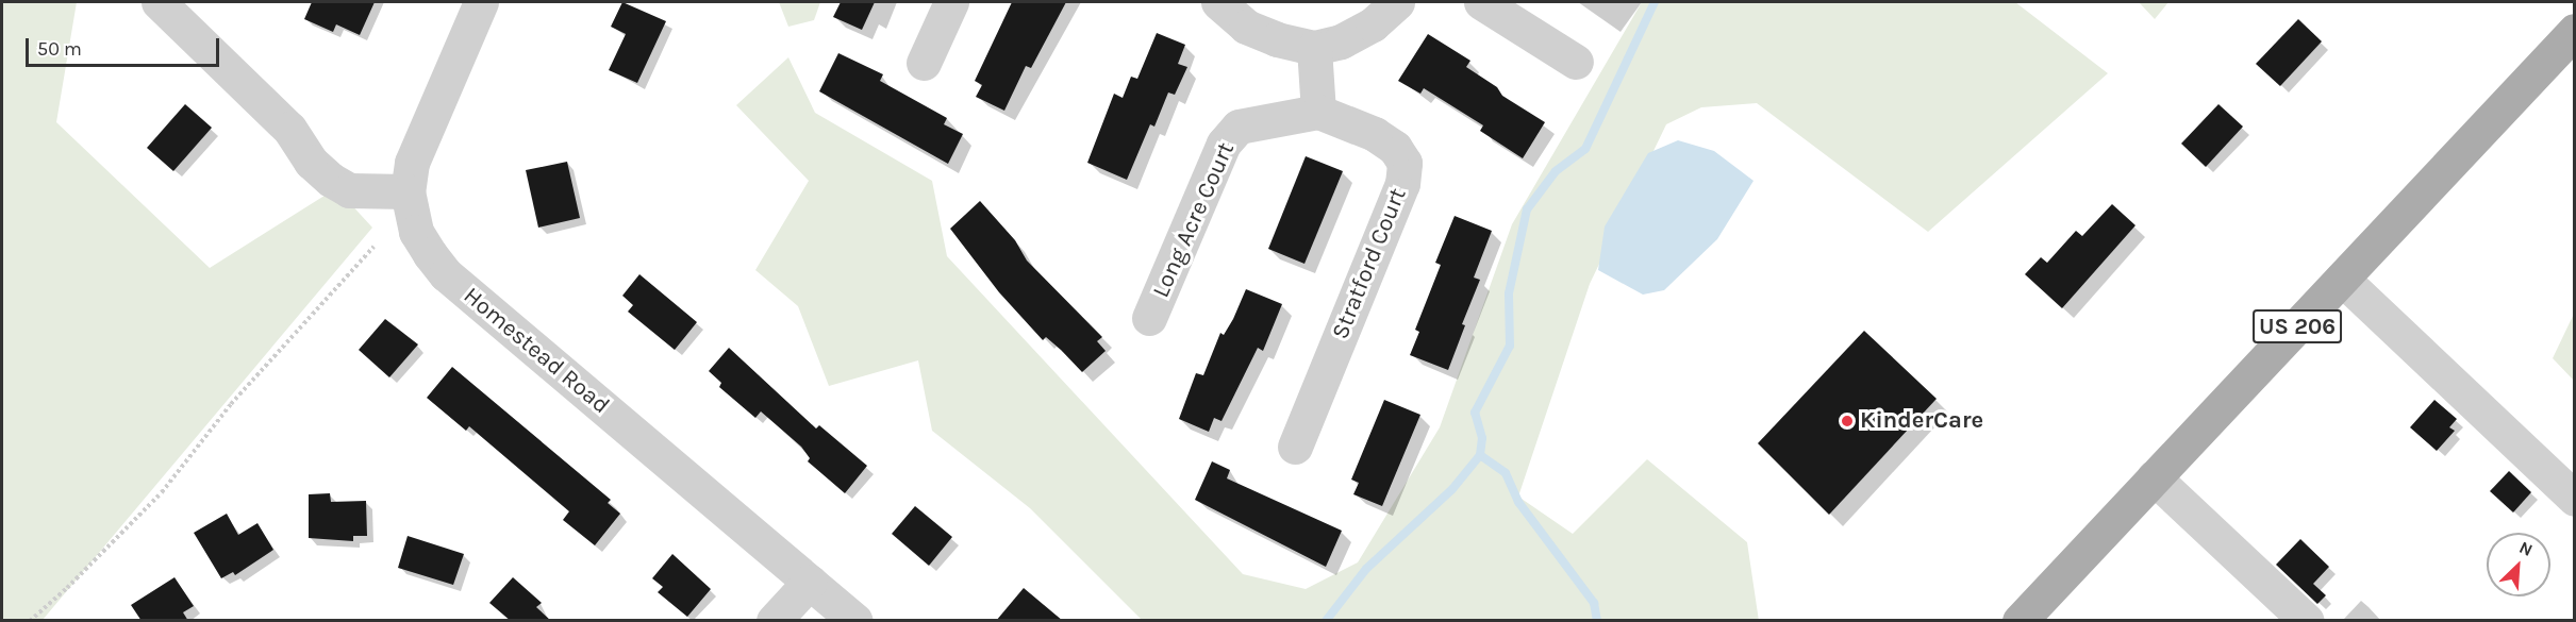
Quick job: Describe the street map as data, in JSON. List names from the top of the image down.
{
  "streets": {
    "main road": ["US 206"],
    "street": ["Long Acre Court", "Stratford Court", "Homestead Road"]
  },
  "crossings": [
    ["Long Acre Court", "Stratford Court"]
  ],
  "places": ["KinderCare"],
  "scale_bar": "50 m",
  "north": "top right"
}
